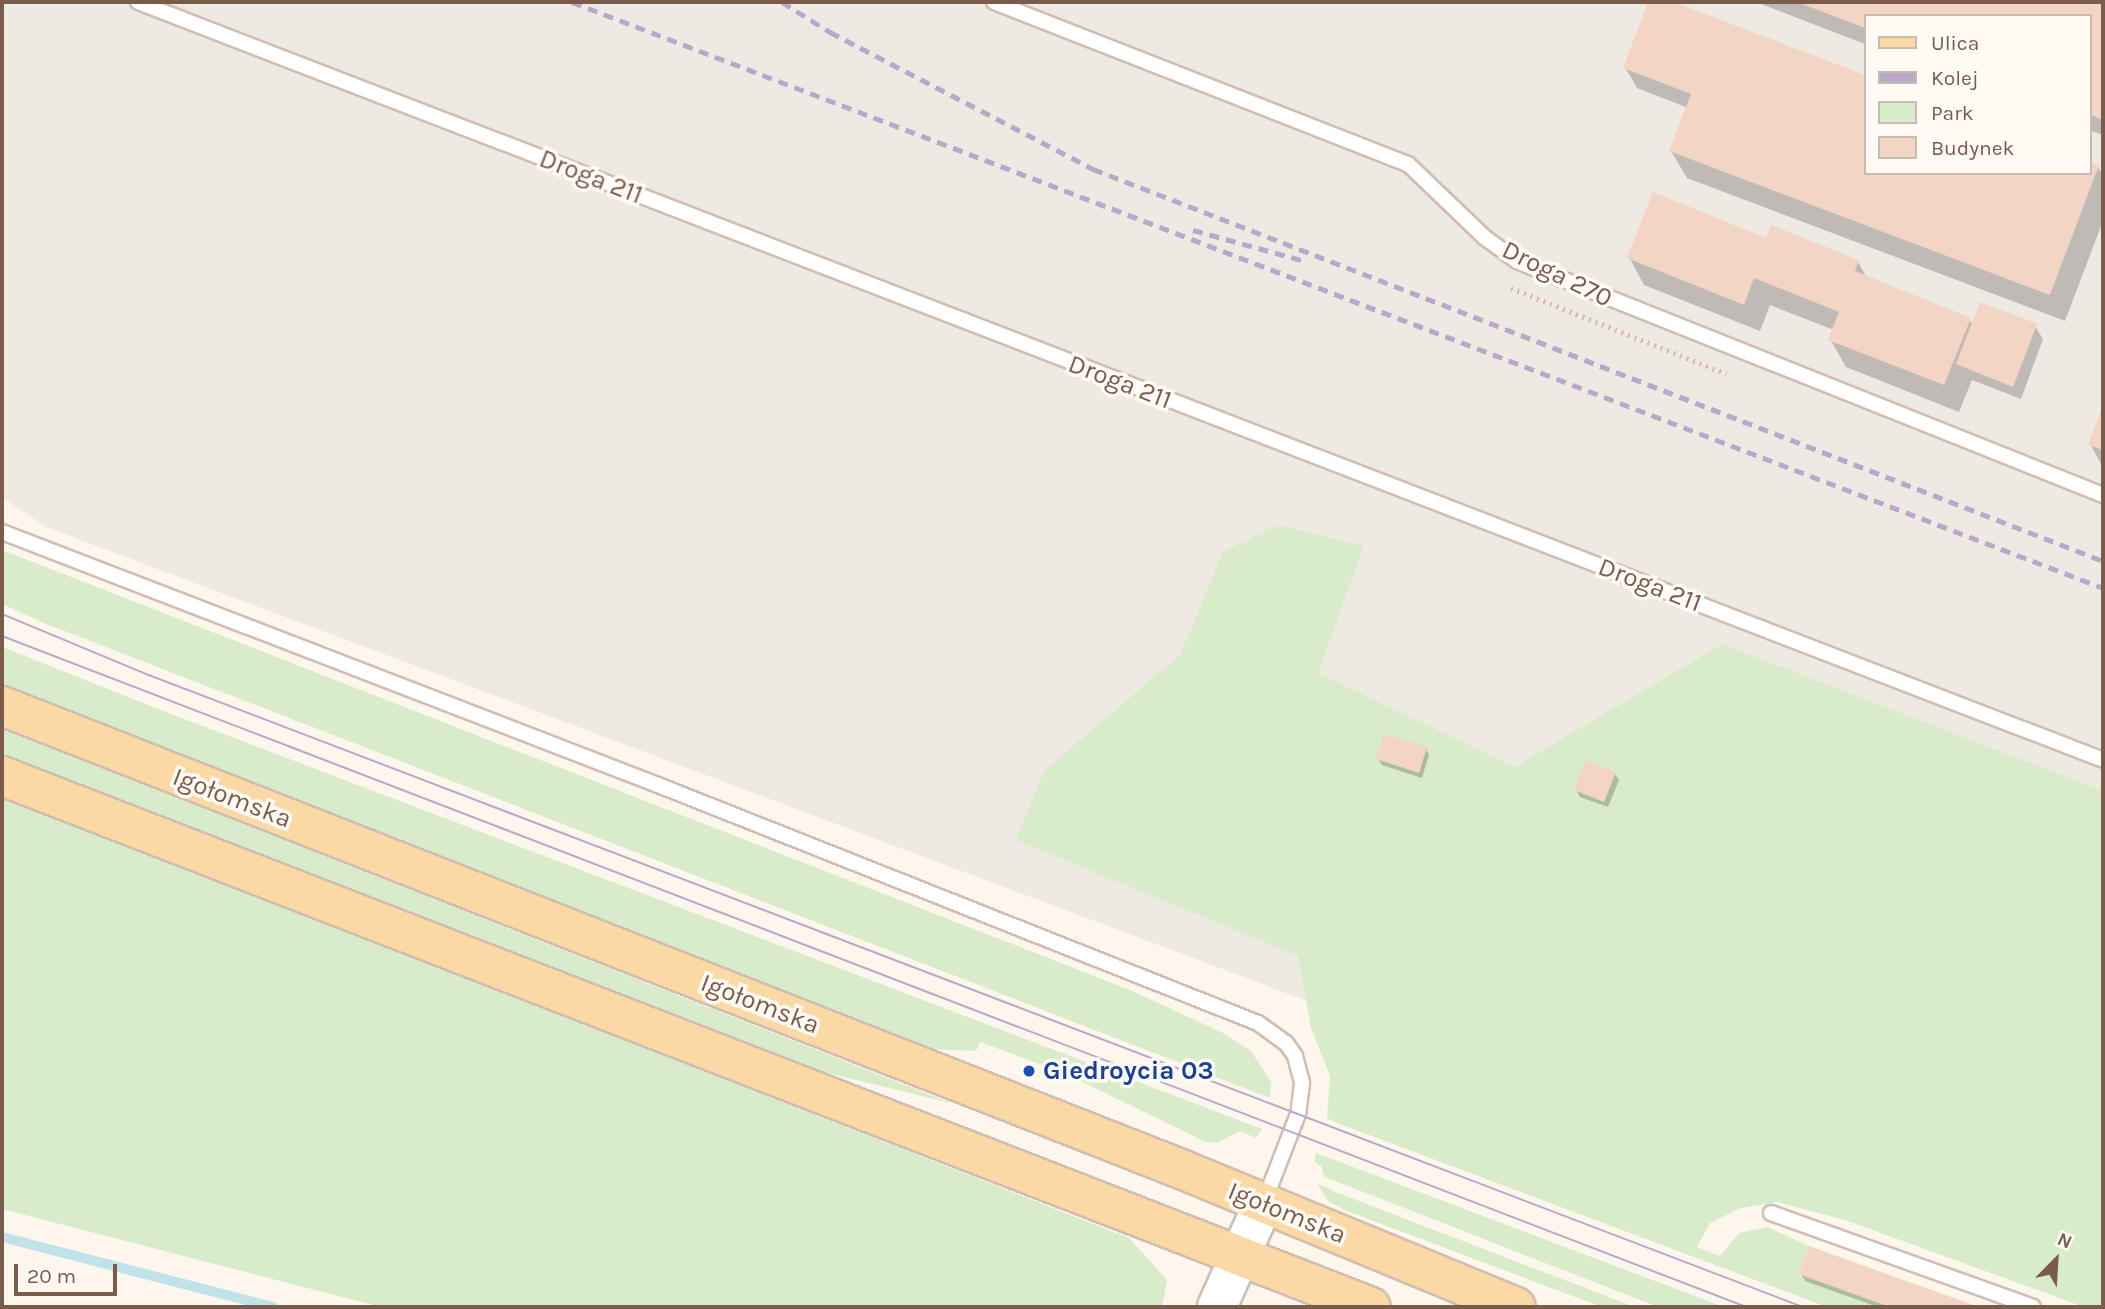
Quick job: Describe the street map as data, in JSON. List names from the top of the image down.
{
  "streets": {
    "main road": ["Igołomska"],
    "lane": ["Droga 211", "Droga 270"]
  },
  "places": ["Giedroycia 03"],
  "legend": [
    "Ulica",
    "Kolej",
    "Park",
    "Budynek"
  ],
  "scale_bar": "20 m",
  "north": "top right"
}
